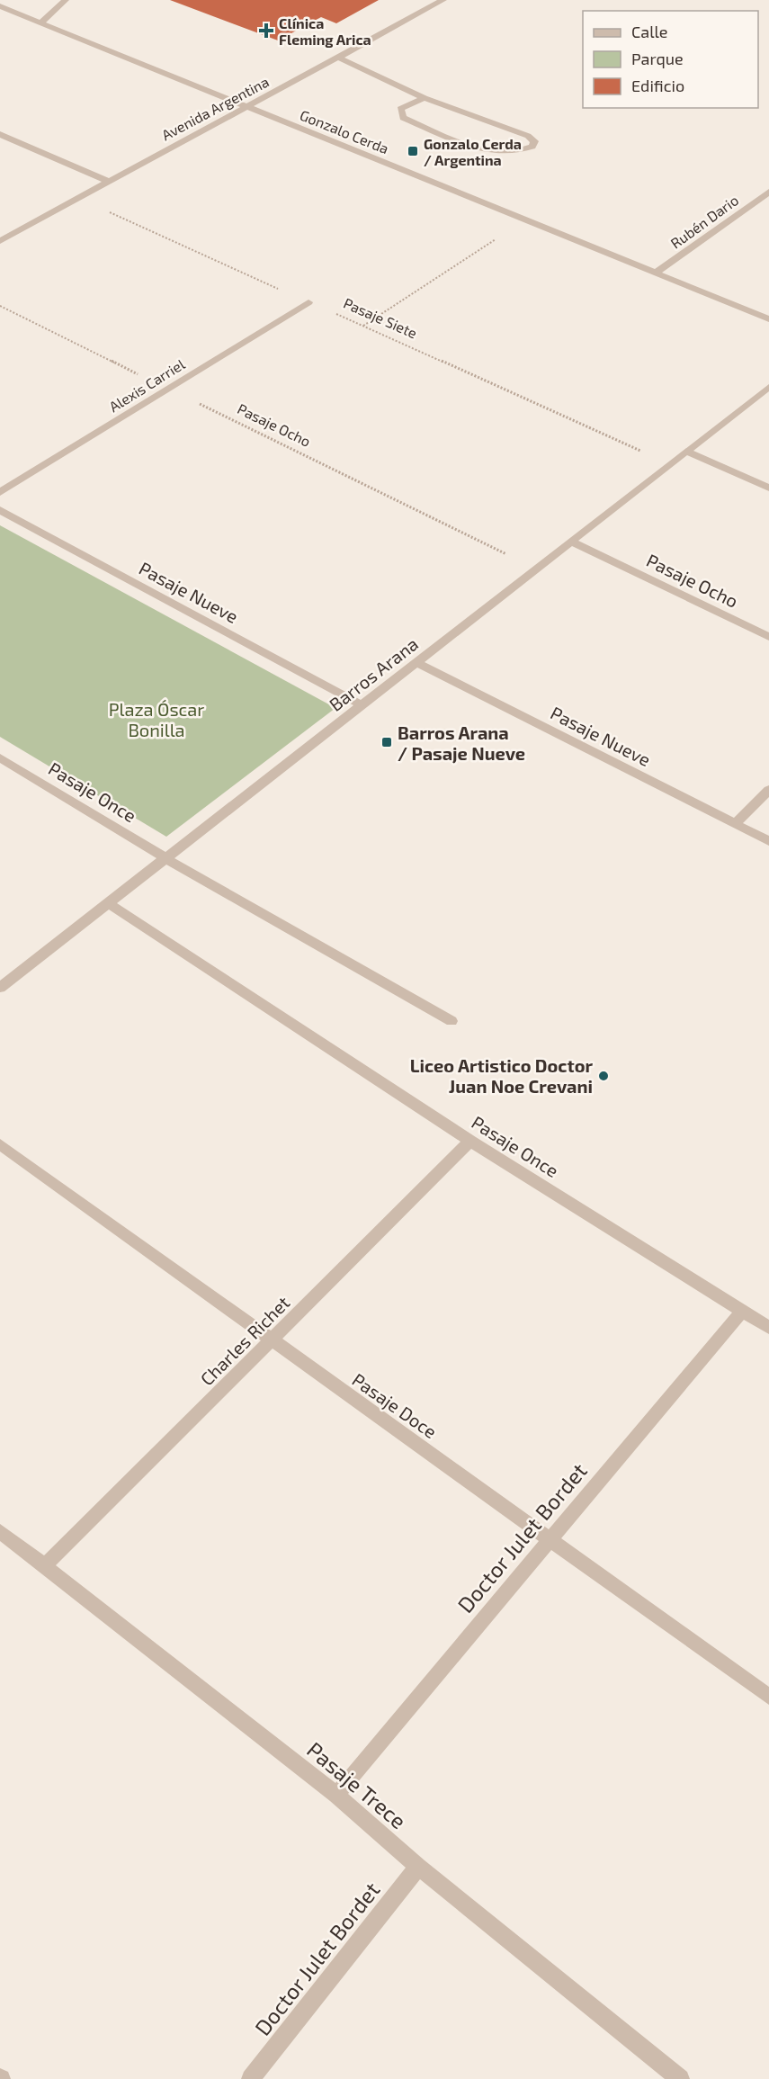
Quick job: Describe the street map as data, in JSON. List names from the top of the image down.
{
  "streets": {
    "street": [
      "Avenida Argentina",
      "Gonzalo Cerda",
      "Rubén Dario",
      "Alexis Carriel",
      "Pasaje Ocho",
      "Pasaje Nueve",
      "Barros Arana",
      "Pasaje Once",
      "Charles Richet",
      "Pasaje Doce",
      "Doctor Julet Bordet",
      "Pasaje Trece"
    ],
    "path": ["Pasaje Siete"]
  },
  "crossings": [
    ["Avenida Argentina", "Gonzalo Cerda"],
    ["Avenida Argentina", "Pasaje Siete"],
    ["Gonzalo Cerda", "Rubén Dario"],
    ["Pasaje Siete", "Alexis Carriel"],
    ["Pasaje Siete", "Barros Arana"],
    ["Alexis Carriel", "Pasaje Ocho"],
    ["Pasaje Ocho", "Barros Arana"],
    ["Pasaje Nueve", "Barros Arana"],
    ["Barros Arana", "Pasaje Once"],
    ["Pasaje Once", "Charles Richet"],
    ["Pasaje Once", "Doctor Julet Bordet"],
    ["Charles Richet", "Pasaje Doce"],
    ["Charles Richet", "Pasaje Trece"],
    ["Pasaje Doce", "Doctor Julet Bordet"],
    ["Doctor Julet Bordet", "Pasaje Trece"]
  ],
  "parks": ["Plaza Óscar Bonilla"],
  "places": {
    "health": ["Clínica Fleming Arica"],
    "transit": ["Gonzalo Cerda / Argentina", "Barros Arana / Pasaje Nueve"],
    "other": ["Liceo Artistico Doctor Juan Noe Crevani"]
  },
  "legend": ["Calle", "Parque", "Edificio"]
}
